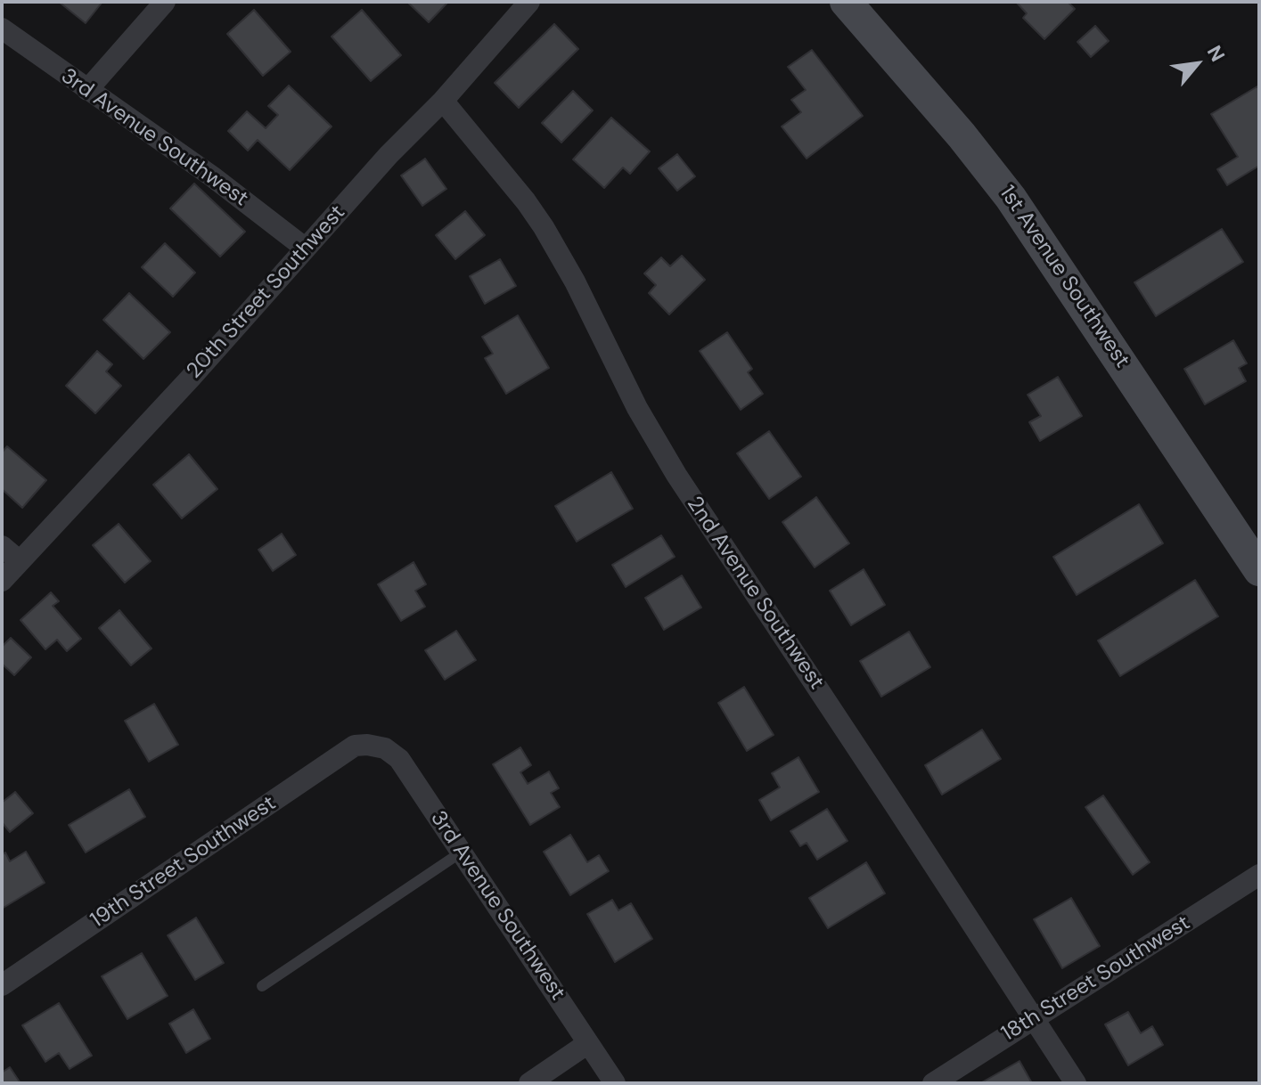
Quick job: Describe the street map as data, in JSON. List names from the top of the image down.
{
  "streets": {
    "main road": ["1st Avenue Southwest"],
    "street": [
      "3rd Avenue Southwest",
      "20th Street Southwest",
      "2nd Avenue Southwest",
      "19th Street Southwest",
      "18th Street Southwest"
    ]
  },
  "crossings": [
    ["3rd Avenue Southwest", "20th Street Southwest"],
    ["3rd Avenue Southwest", "19th Street Southwest"],
    ["20th Street Southwest", "2nd Avenue Southwest"],
    ["2nd Avenue Southwest", "18th Street Southwest"]
  ],
  "north": "top right"
}
